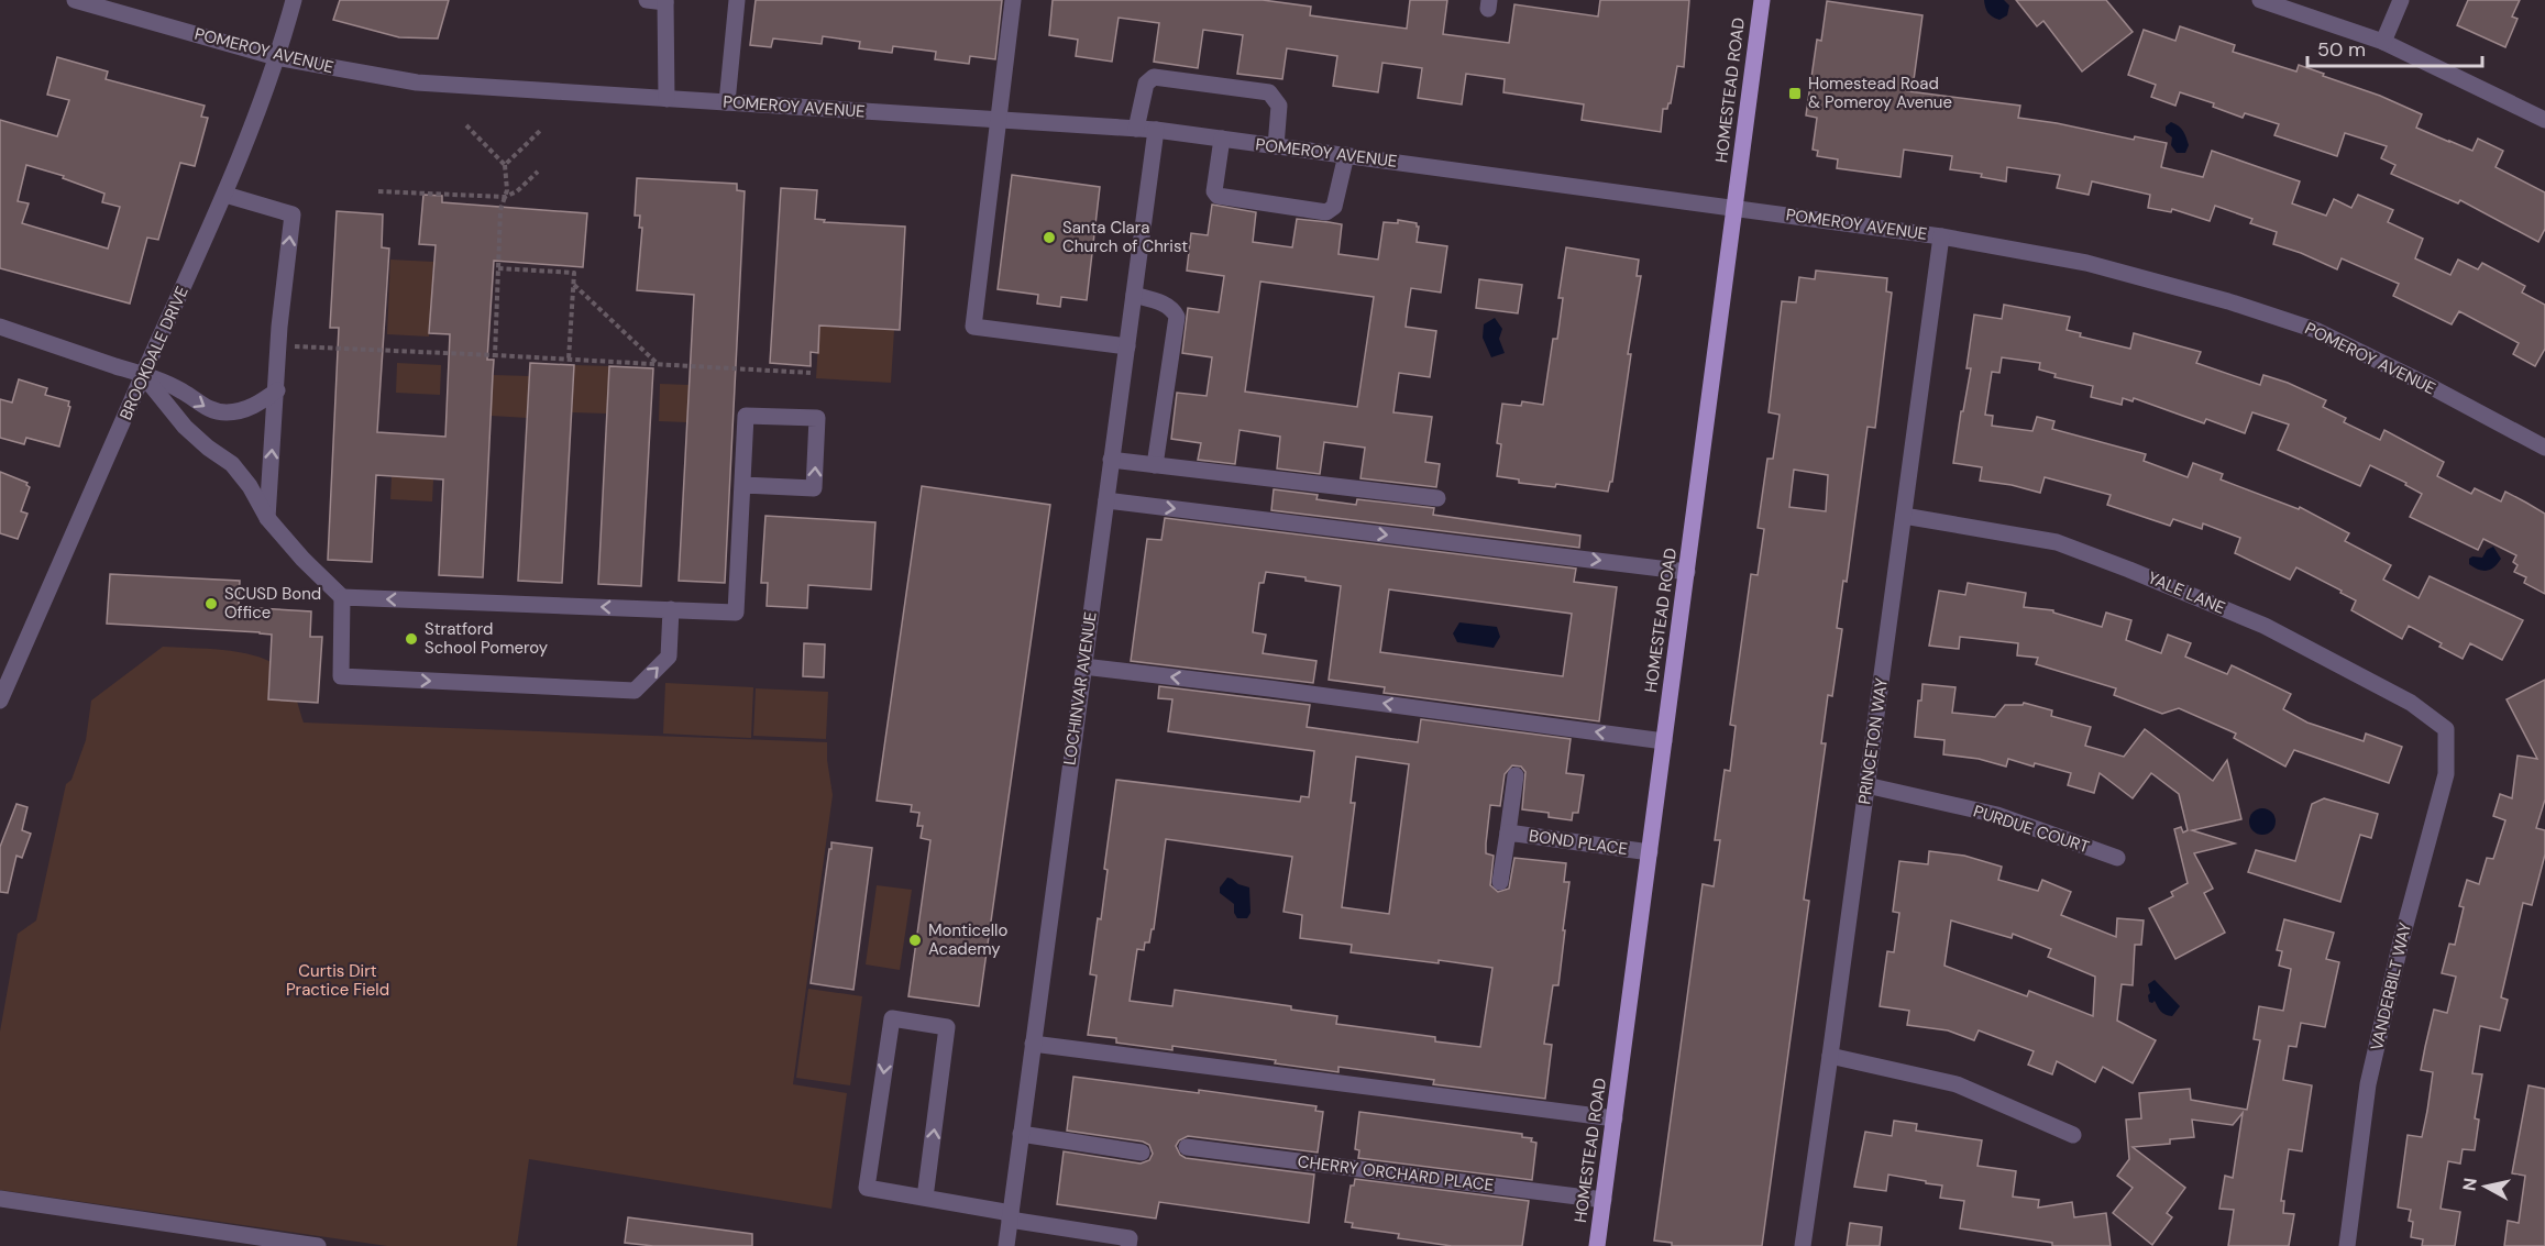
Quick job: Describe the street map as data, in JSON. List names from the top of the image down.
{
  "streets": {
    "main road": ["HOMESTEAD ROAD"],
    "street": [
      "POMEROY AVENUE",
      "BROOKDALE DRIVE",
      "YALE LANE",
      "LOCHINVAR AVENUE",
      "PRINCETON WAY",
      "PURDUE COURT",
      "BOND PLACE",
      "VANDERBILT WAY",
      "CHERRY ORCHARD PLACE"
    ]
  },
  "crossings": [
    ["POMEROY AVENUE", "HOMESTEAD ROAD"],
    ["POMEROY AVENUE", "BROOKDALE DRIVE"],
    ["POMEROY AVENUE", "LOCHINVAR AVENUE"],
    ["POMEROY AVENUE", "PRINCETON WAY"],
    ["HOMESTEAD ROAD", "BOND PLACE"],
    ["HOMESTEAD ROAD", "CHERRY ORCHARD PLACE"],
    ["YALE LANE", "PRINCETON WAY"],
    ["YALE LANE", "VANDERBILT WAY"],
    ["PRINCETON WAY", "PURDUE COURT"]
  ],
  "parks": ["Curtis Dirt Practice Field"],
  "places": {
    "transit": ["Homestead Road & Pomeroy Avenue"],
    "other": [
      "Santa Clara Church of Christ",
      "SCUSD Bond Office",
      "Stratford School Pomeroy",
      "Monticello Academy"
    ]
  },
  "scale_bar": "50 m",
  "north": "left"
}
